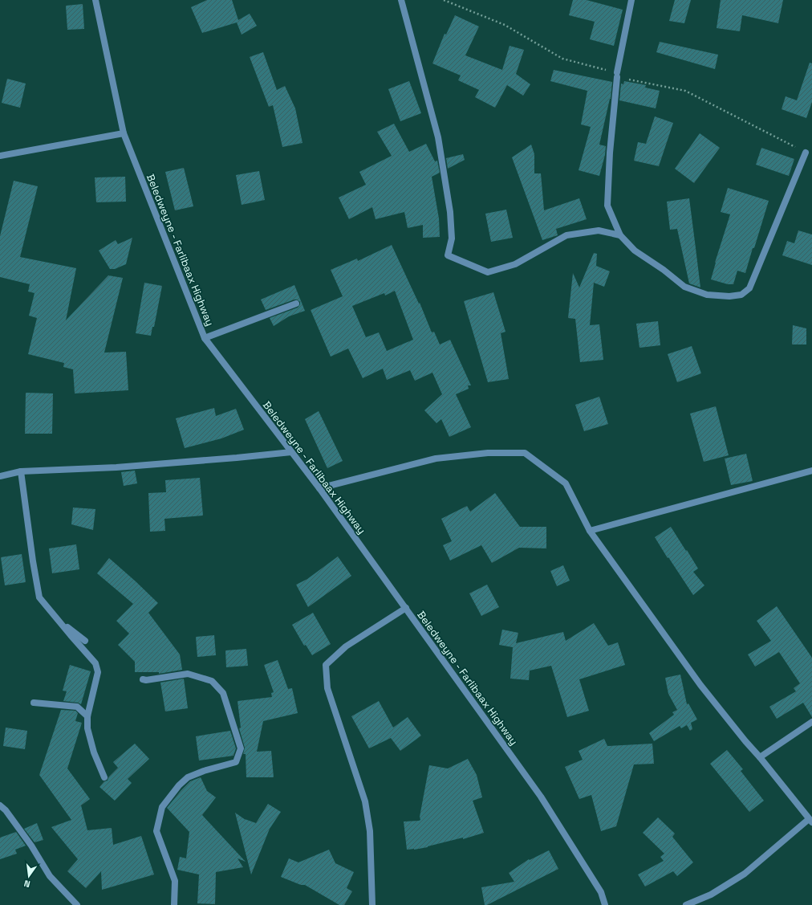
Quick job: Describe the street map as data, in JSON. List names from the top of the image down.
{
  "streets": {
    "street": ["Beledweyne - Farlibaax Highway"]
  },
  "north": "bottom"
}
